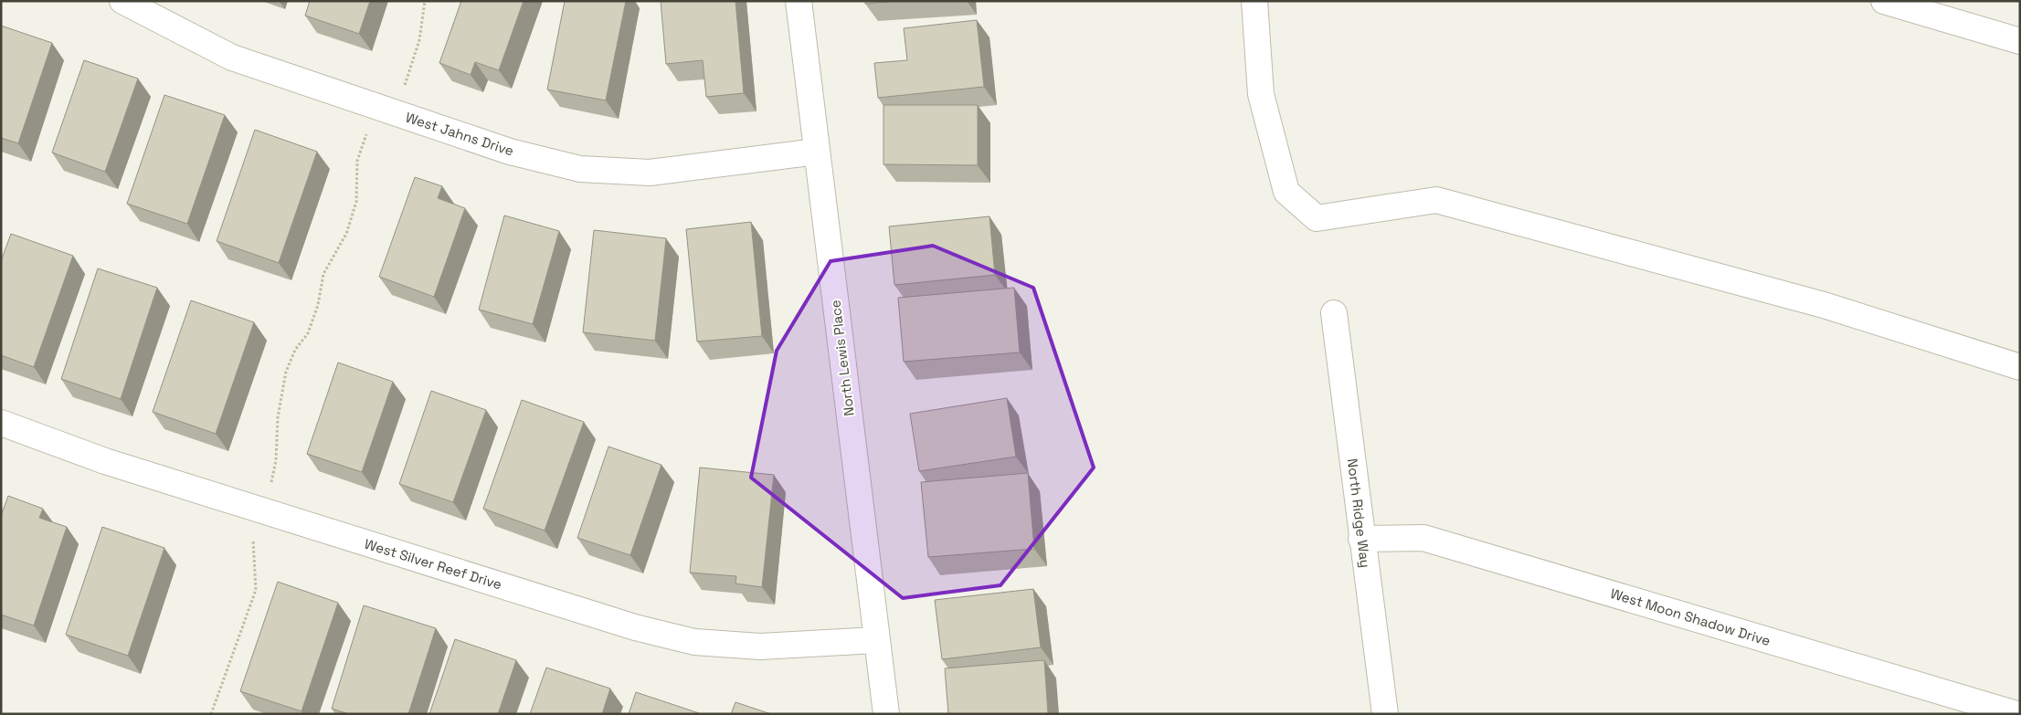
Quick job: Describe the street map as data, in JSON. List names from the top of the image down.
{
  "streets": {
    "street": [
      "West Jahns Drive",
      "North Lewis Place",
      "North Ridge Way",
      "West Silver Reef Drive",
      "West Moon Shadow Drive"
    ]
  },
  "crossings": [
    ["West Jahns Drive", "North Lewis Place"],
    ["North Lewis Place", "West Silver Reef Drive"],
    ["North Ridge Way", "West Moon Shadow Drive"]
  ]
}
